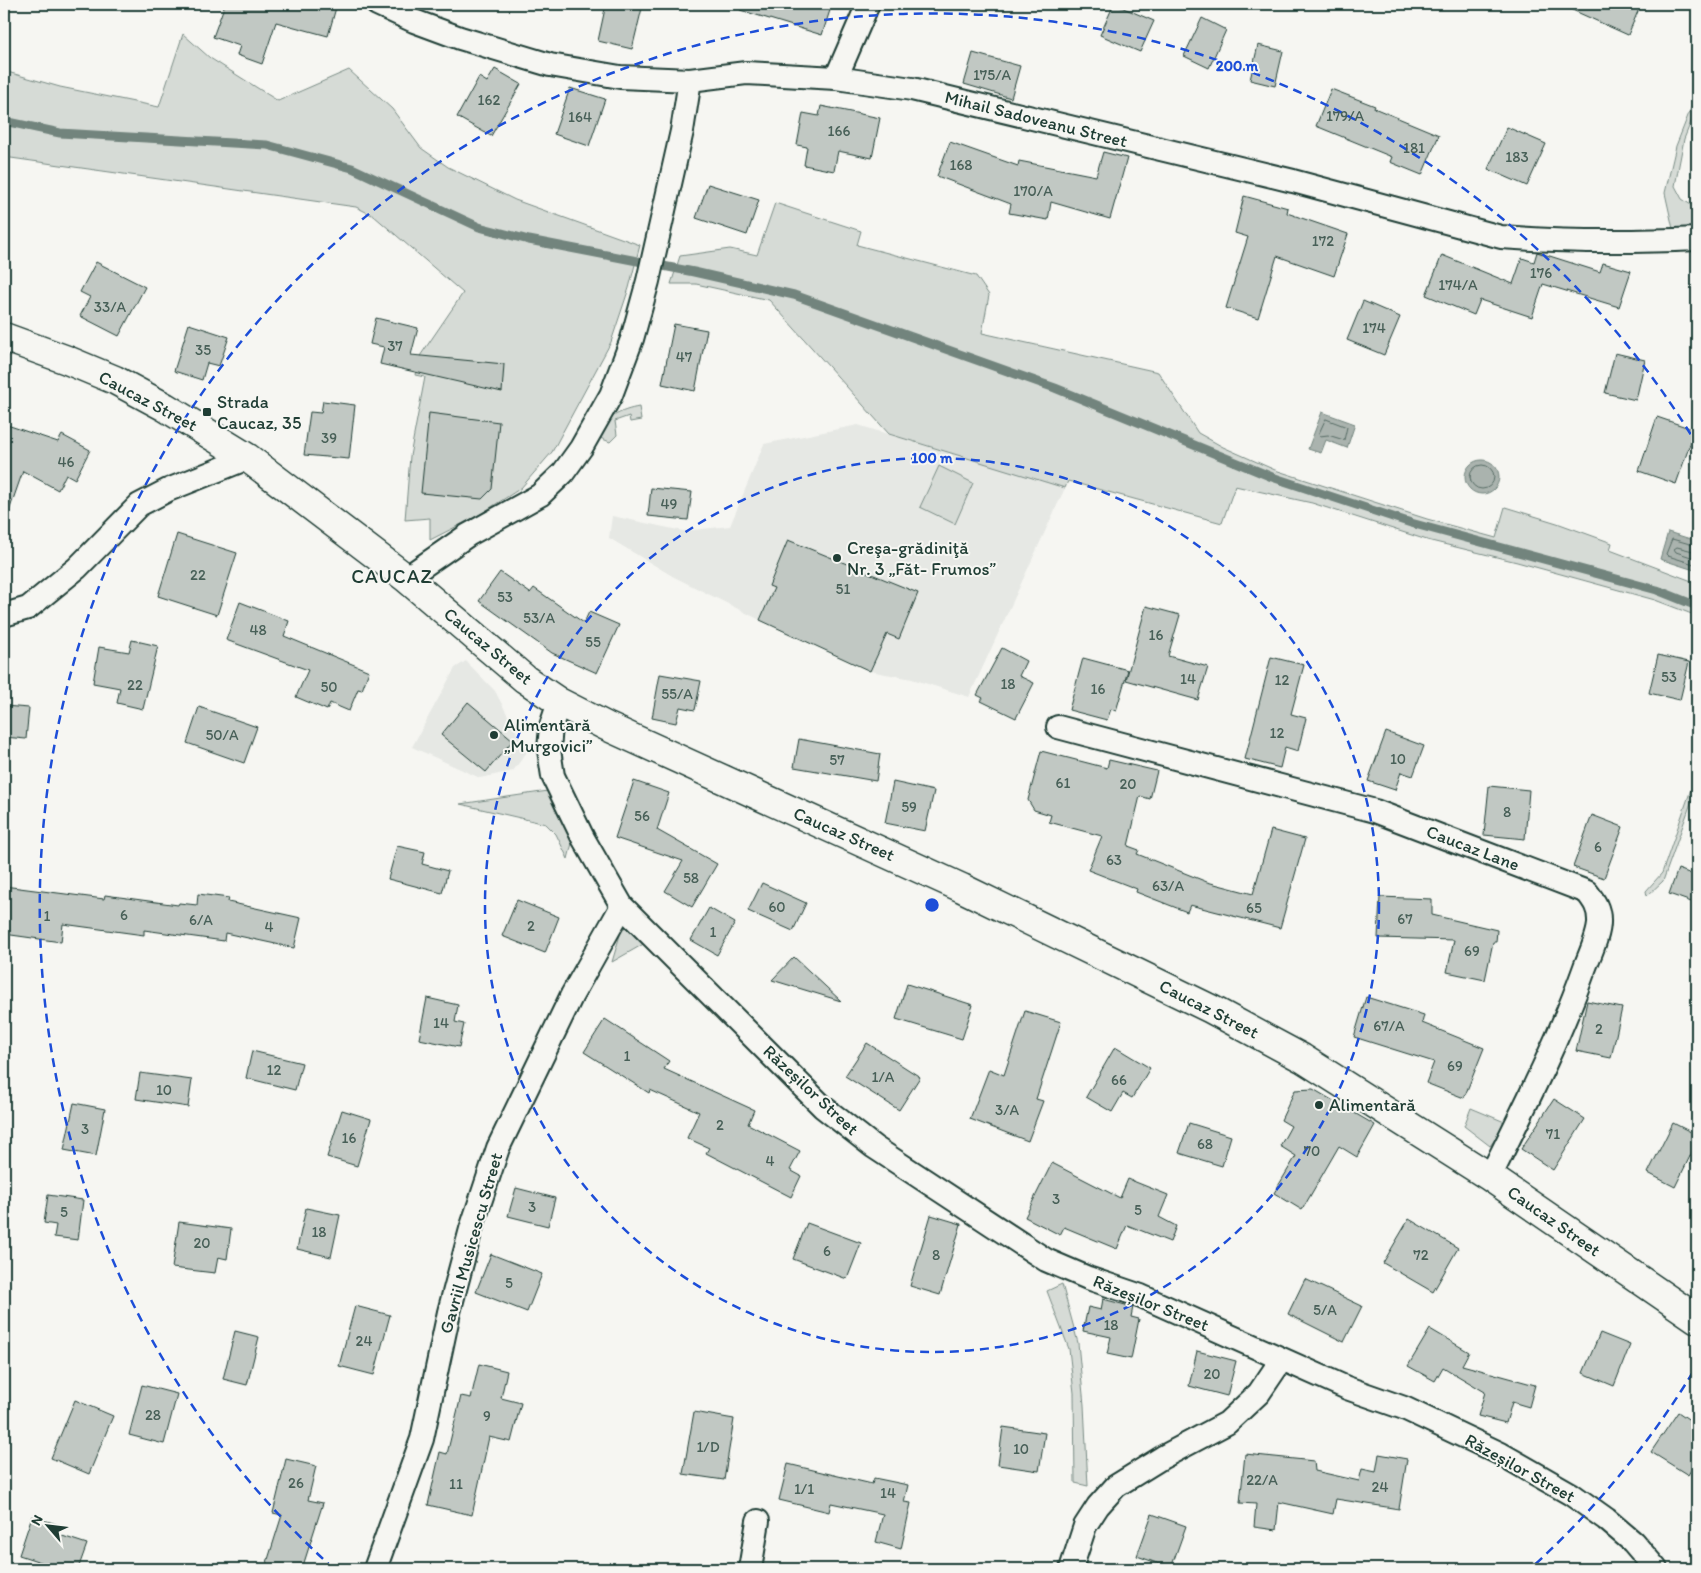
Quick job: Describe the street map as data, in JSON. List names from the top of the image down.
{
  "streets": {
    "street": [
      "Mihail Sadoveanu Street",
      "Caucaz Street",
      "Caucaz Lane",
      "Răzeșilor Street",
      "Gavriil Musicescu Street"
    ]
  },
  "crossings": [
    ["Caucaz Street", "Caucaz Lane"],
    ["Caucaz Street", "Răzeșilor Street"],
    ["Răzeșilor Street", "Gavriil Musicescu Street"]
  ],
  "districts": ["CAUCAZ"],
  "places": {
    "transit": ["Strada Caucaz, 35"],
    "other": ["Creşa-grădiniţă Nr. 3 „Făt- Frumos”", "Alimentară „Murgovici”", "Alimentară"]
  },
  "house_numbers": [
    "175/A",
    "162",
    "179/A",
    "164",
    "166",
    "181",
    "183",
    "168",
    "170/A",
    "172",
    "176",
    "174/A",
    "33/A",
    "174",
    "37",
    "35",
    "47",
    "39",
    "46",
    "49",
    "22",
    "51",
    "53",
    "53/A",
    "48",
    "16",
    "55",
    "53",
    "14",
    "12",
    "18",
    "22",
    "50",
    "16",
    "55/A",
    "12",
    "50/A",
    "10",
    "57",
    "61",
    "20",
    "59",
    "8",
    "56",
    "6",
    "63",
    "58",
    "63/A",
    "60",
    "65",
    "6",
    "1",
    "67",
    "6/A",
    "2",
    "4",
    "1",
    "69",
    "14",
    "67/A",
    "2",
    "1",
    "69",
    "12",
    "1/A",
    "66",
    "10",
    "3/A",
    "2",
    "3",
    "71",
    "16",
    "68",
    "70",
    "4",
    "3",
    "3",
    "5",
    "5",
    "18",
    "20",
    "6",
    "8",
    "72",
    "5",
    "5/A",
    "18",
    "24",
    "20",
    "28",
    "9",
    "1/D",
    "10",
    "22/A",
    "26",
    "11",
    "24",
    "1/1",
    "14"
  ],
  "north": "top left",
  "rings": ["200 m", "100 m"]
}
